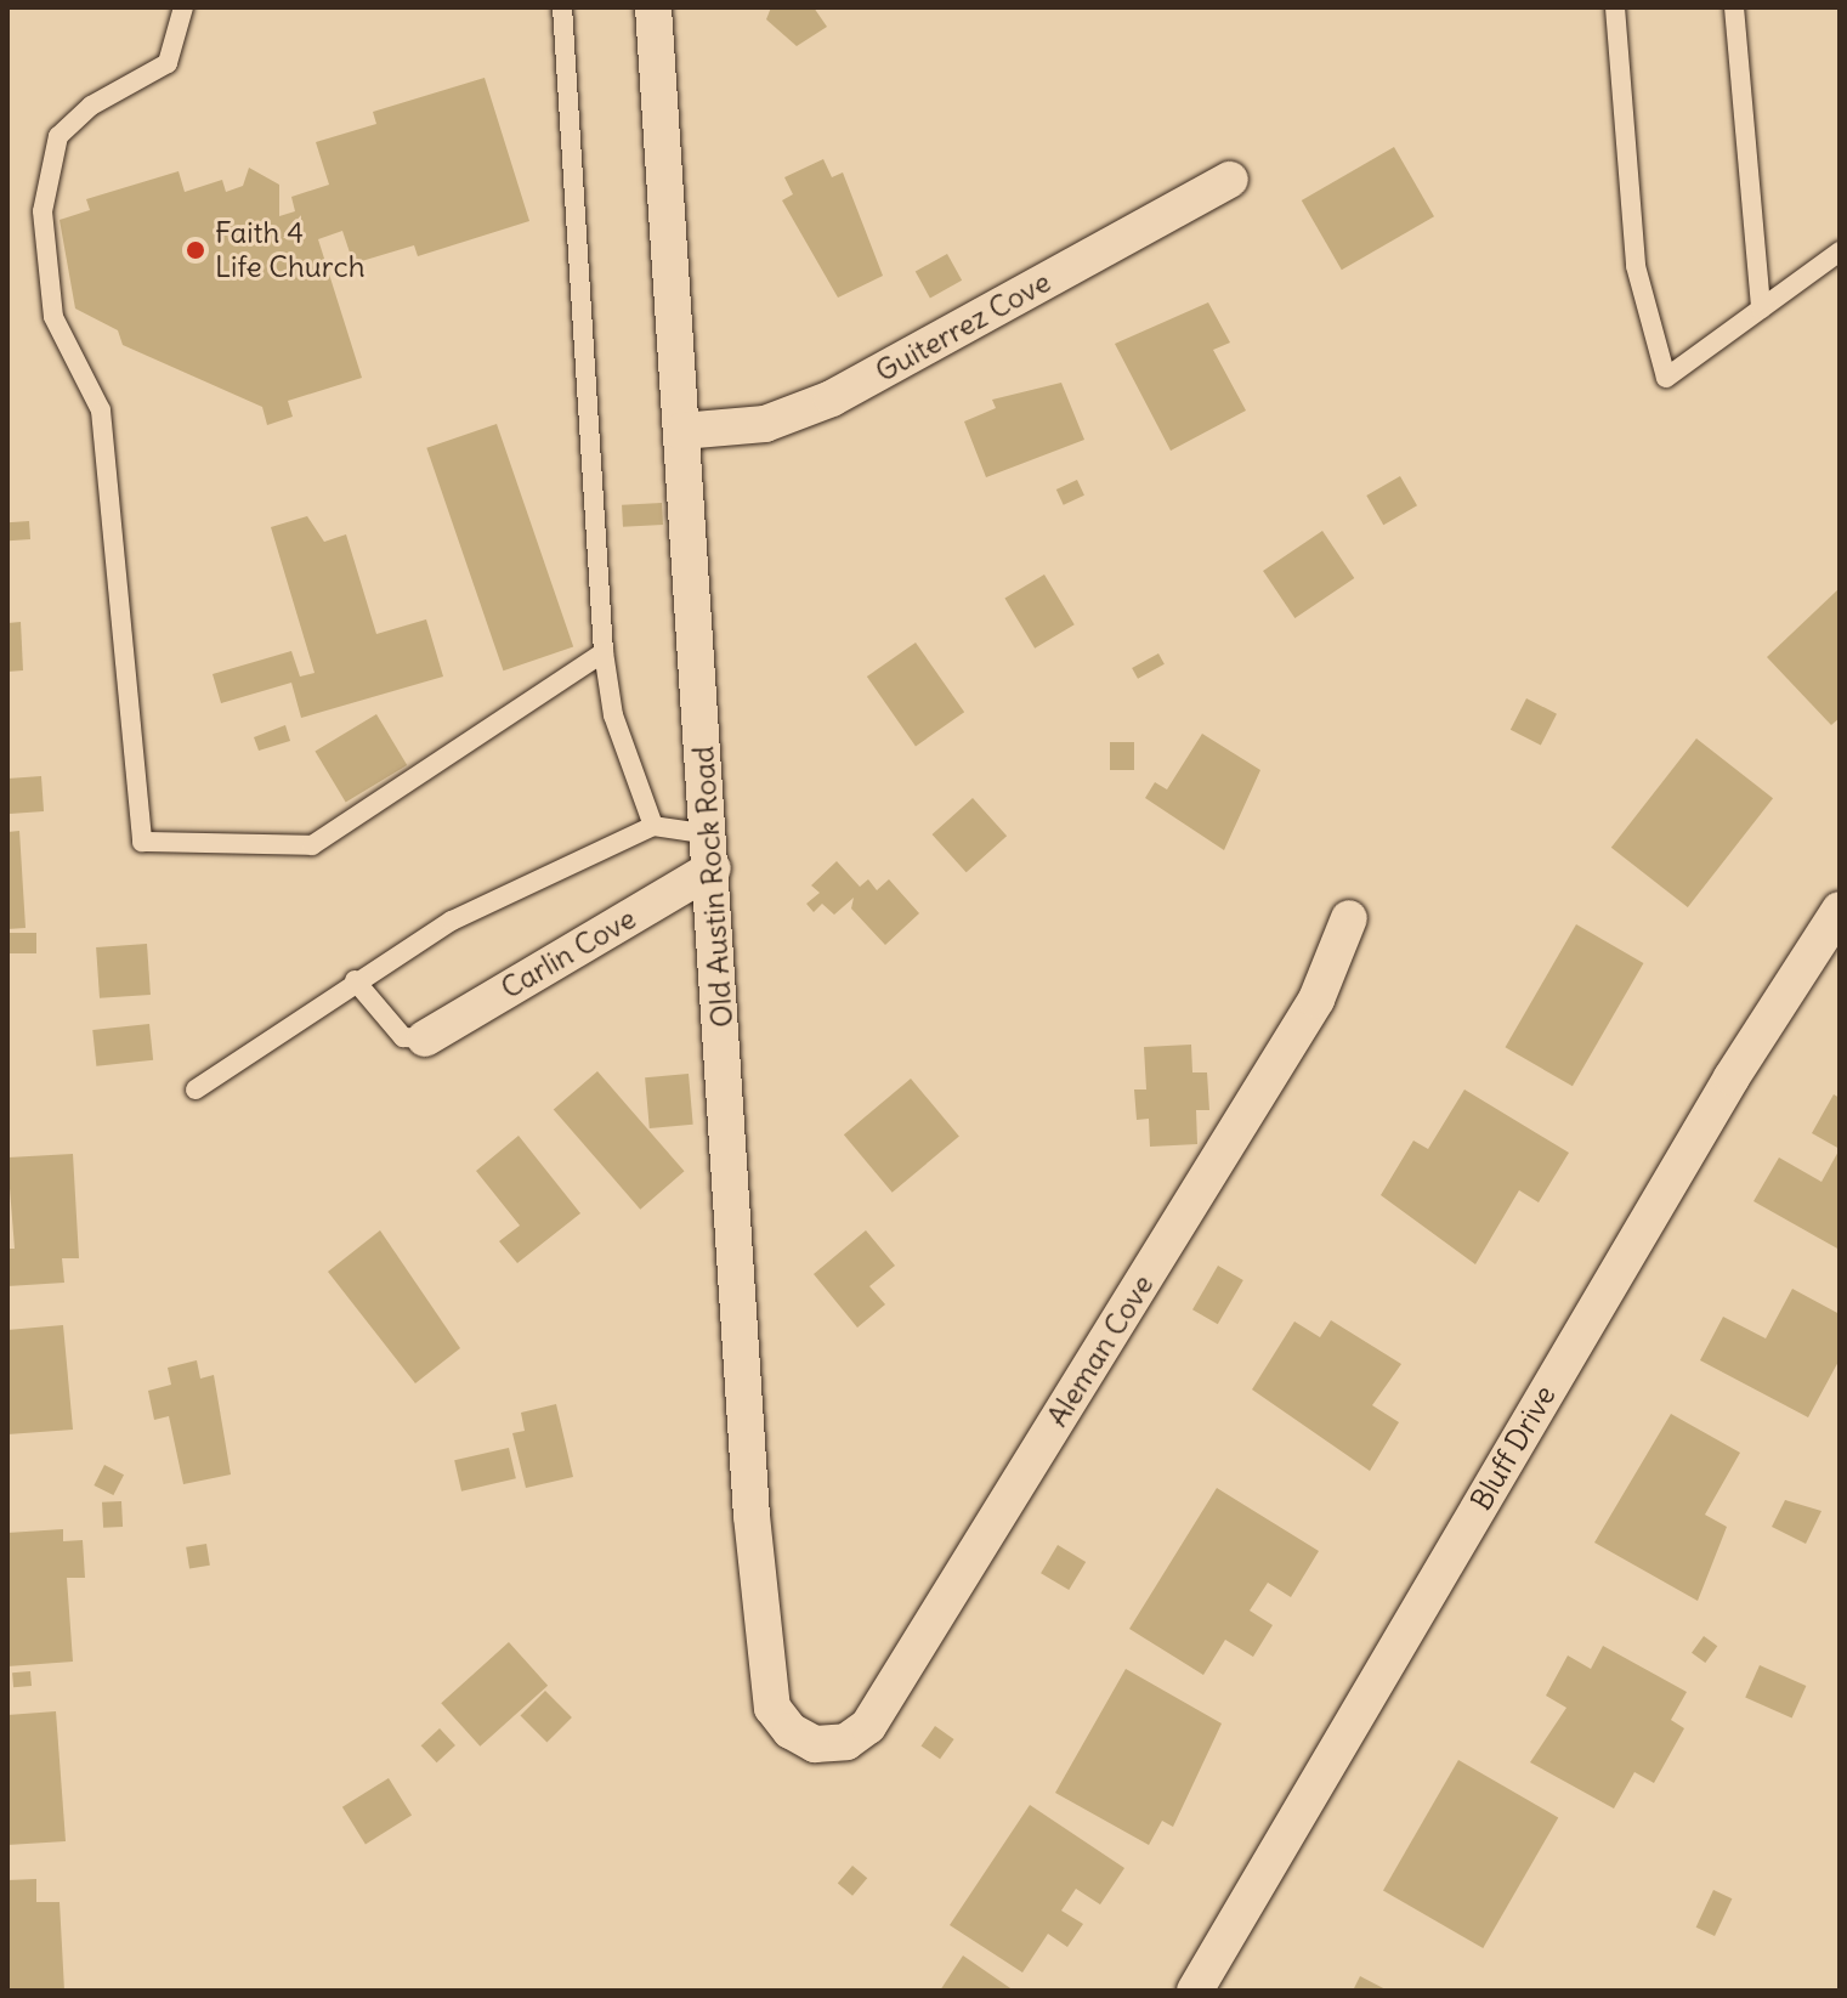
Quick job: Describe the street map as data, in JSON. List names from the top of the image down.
{
  "streets": {
    "street": [
      "Guiterrez Cove",
      "Old Austin Rock Road",
      "Carlin Cove",
      "Aleman Cove",
      "Bluff Drive"
    ]
  },
  "crossings": [
    ["Guiterrez Cove", "Old Austin Rock Road"],
    ["Old Austin Rock Road", "Carlin Cove"],
    ["Old Austin Rock Road", "Aleman Cove"]
  ],
  "places": ["Faith 4 Life Church"]
}
